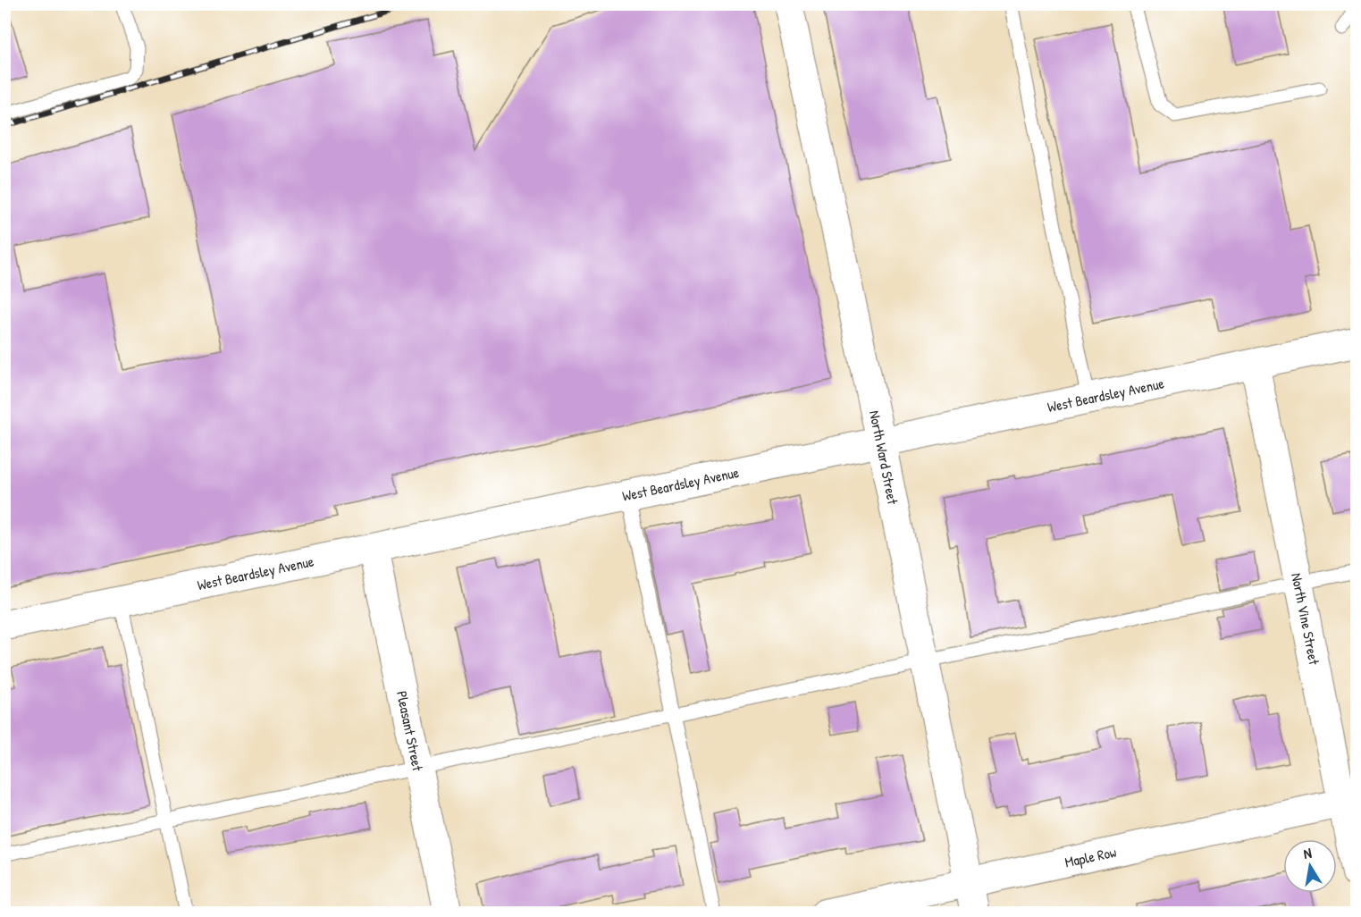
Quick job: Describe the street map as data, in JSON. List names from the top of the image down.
{
  "streets": {
    "main road": ["West Beardsley Avenue"],
    "street": [
      "North Ward Street",
      "North Vine Street",
      "Pleasant Street",
      "Maple Row"
    ]
  },
  "crossings": [
    ["West Beardsley Avenue", "North Ward Street"],
    ["West Beardsley Avenue", "North Vine Street"],
    ["West Beardsley Avenue", "Pleasant Street"],
    ["North Ward Street", "Maple Row"],
    ["North Vine Street", "Maple Row"]
  ],
  "north": "top"
}
